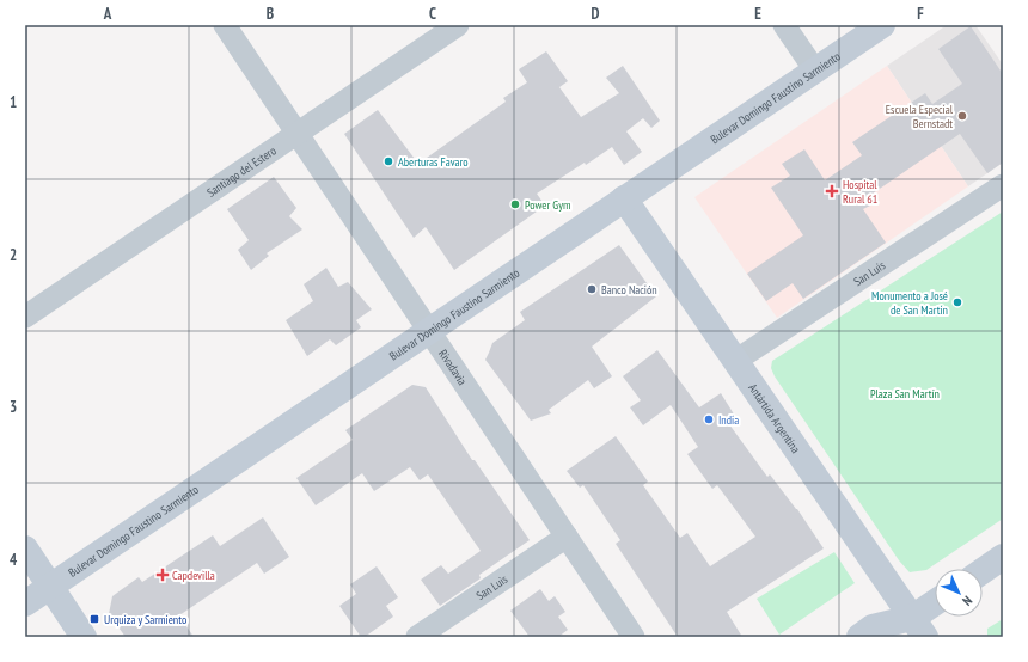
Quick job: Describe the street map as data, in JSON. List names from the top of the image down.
{
  "streets": {
    "street": [
      "Bulevar Domingo Faustino Sarmiento",
      "Santiago del Estero",
      "San Luis",
      "Rivadavia",
      "Antártida Argentina"
    ]
  },
  "crossings": [
    ["Bulevar Domingo Faustino Sarmiento", "Rivadavia"],
    ["Bulevar Domingo Faustino Sarmiento", "Antártida Argentina"],
    ["Santiago del Estero", "Rivadavia"],
    ["San Luis", "Rivadavia"],
    ["San Luis", "Antártida Argentina"]
  ],
  "parks": ["Plaza San Martín"],
  "places": {
    "other": [
      "Escuela Especial Bernstadt",
      "Aberturas Favaro",
      "Power Gym",
      "Banco Nación",
      "Monumento a José de San Martin",
      "India"
    ],
    "health": ["Hospital Rural 61", "Capdevilla"],
    "transit": ["Urquiza y Sarmiento"]
  },
  "north": "bottom right",
  "grid": {
    "columns": [
      "A",
      "B",
      "C",
      "D",
      "E",
      "F"
    ],
    "rows": [
      "1",
      "2",
      "3",
      "4"
    ]
  }
}
